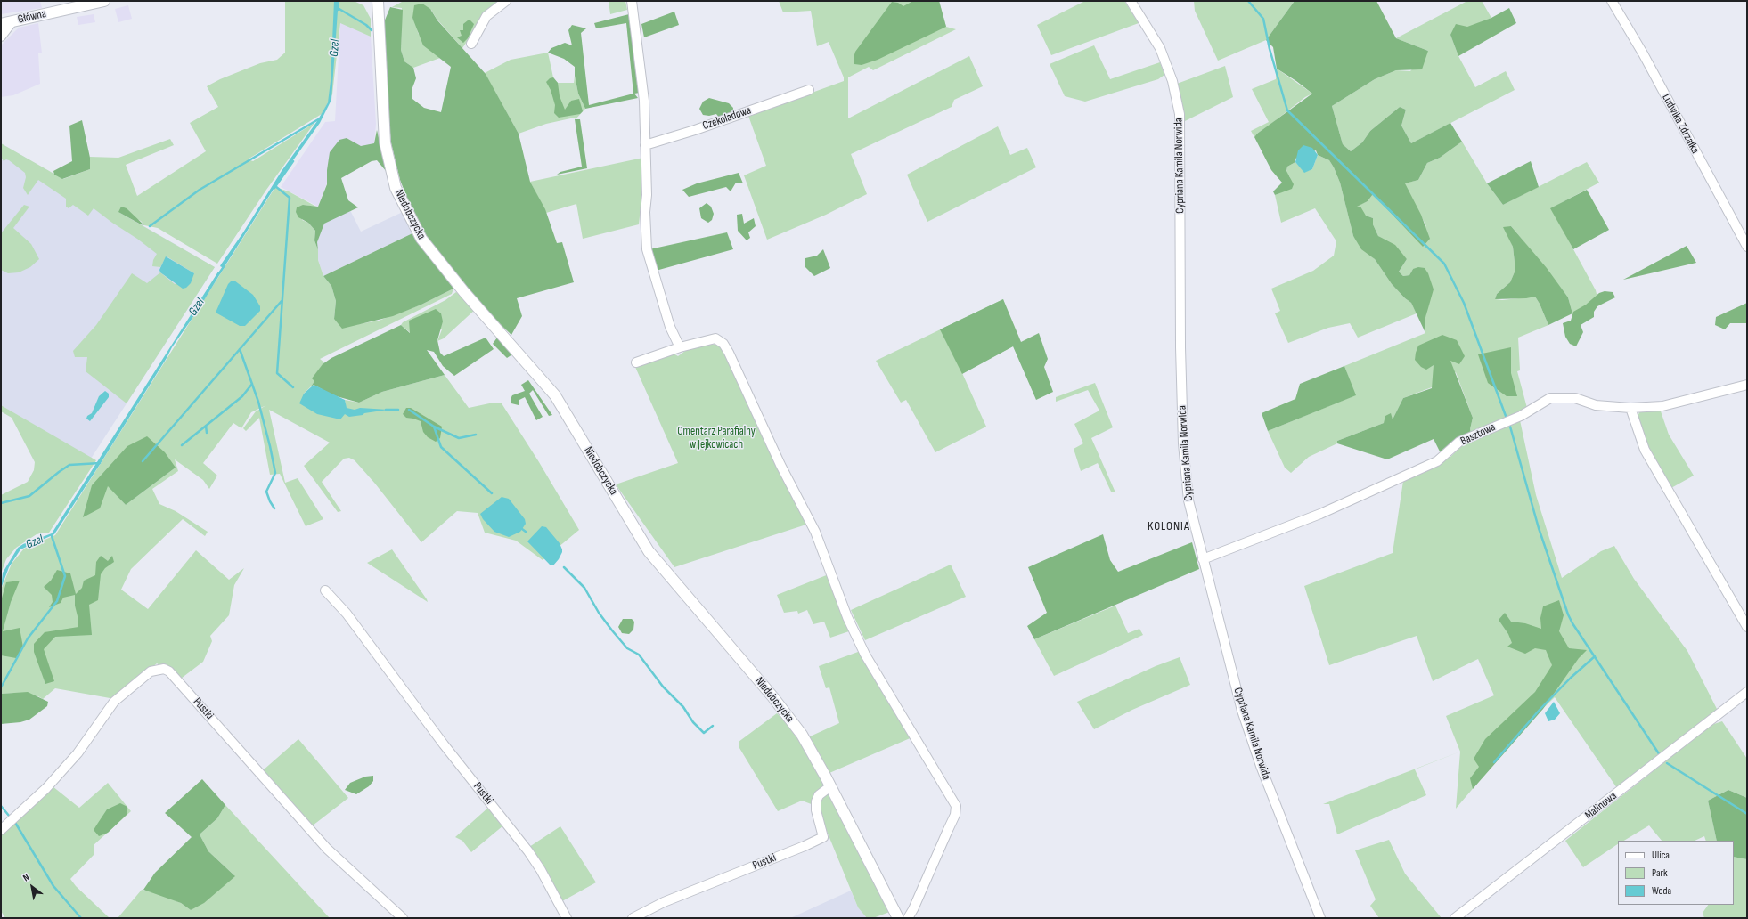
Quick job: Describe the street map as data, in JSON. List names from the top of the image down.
{
  "streets": {
    "street": [
      "Główna",
      "Czekoladowa",
      "Ludwika Zdrzałka",
      "Cypriana Kamila Norwida",
      "Niedobczycka",
      "Basztowa",
      "Pustki",
      "Malinowa"
    ]
  },
  "crossings": [
    ["Cypriana Kamila Norwida", "Basztowa"],
    ["Niedobczycka", "Pustki"]
  ],
  "districts": ["KOLONIA"],
  "water": ["Gzel"],
  "parks": ["Cmentarz Parafialny w Jejkowicach"],
  "legend": ["Ulica", "Park", "Woda"],
  "north": "top left"
}
